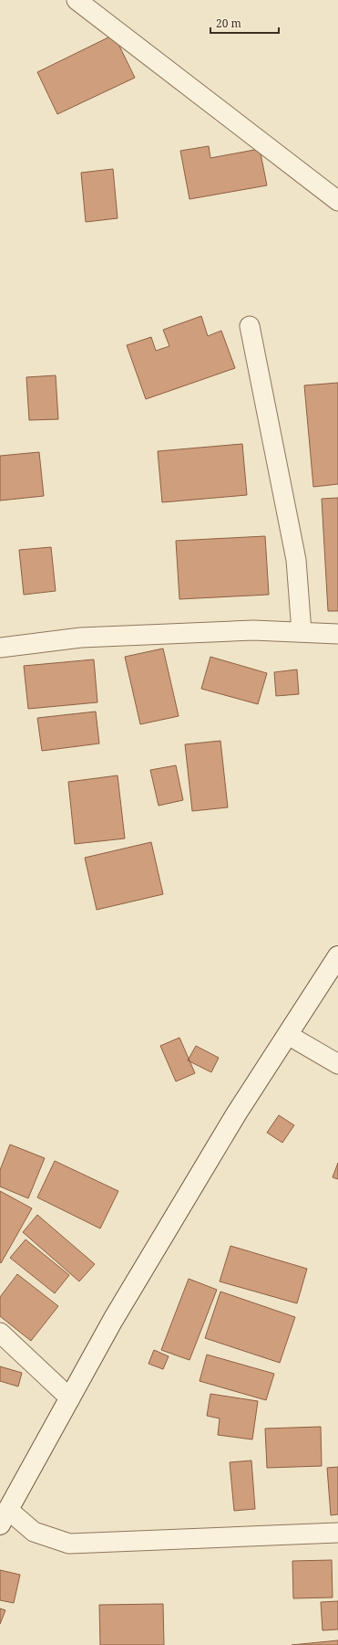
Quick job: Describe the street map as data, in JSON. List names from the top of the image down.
{
  "scale_bar": "20 m"
}
